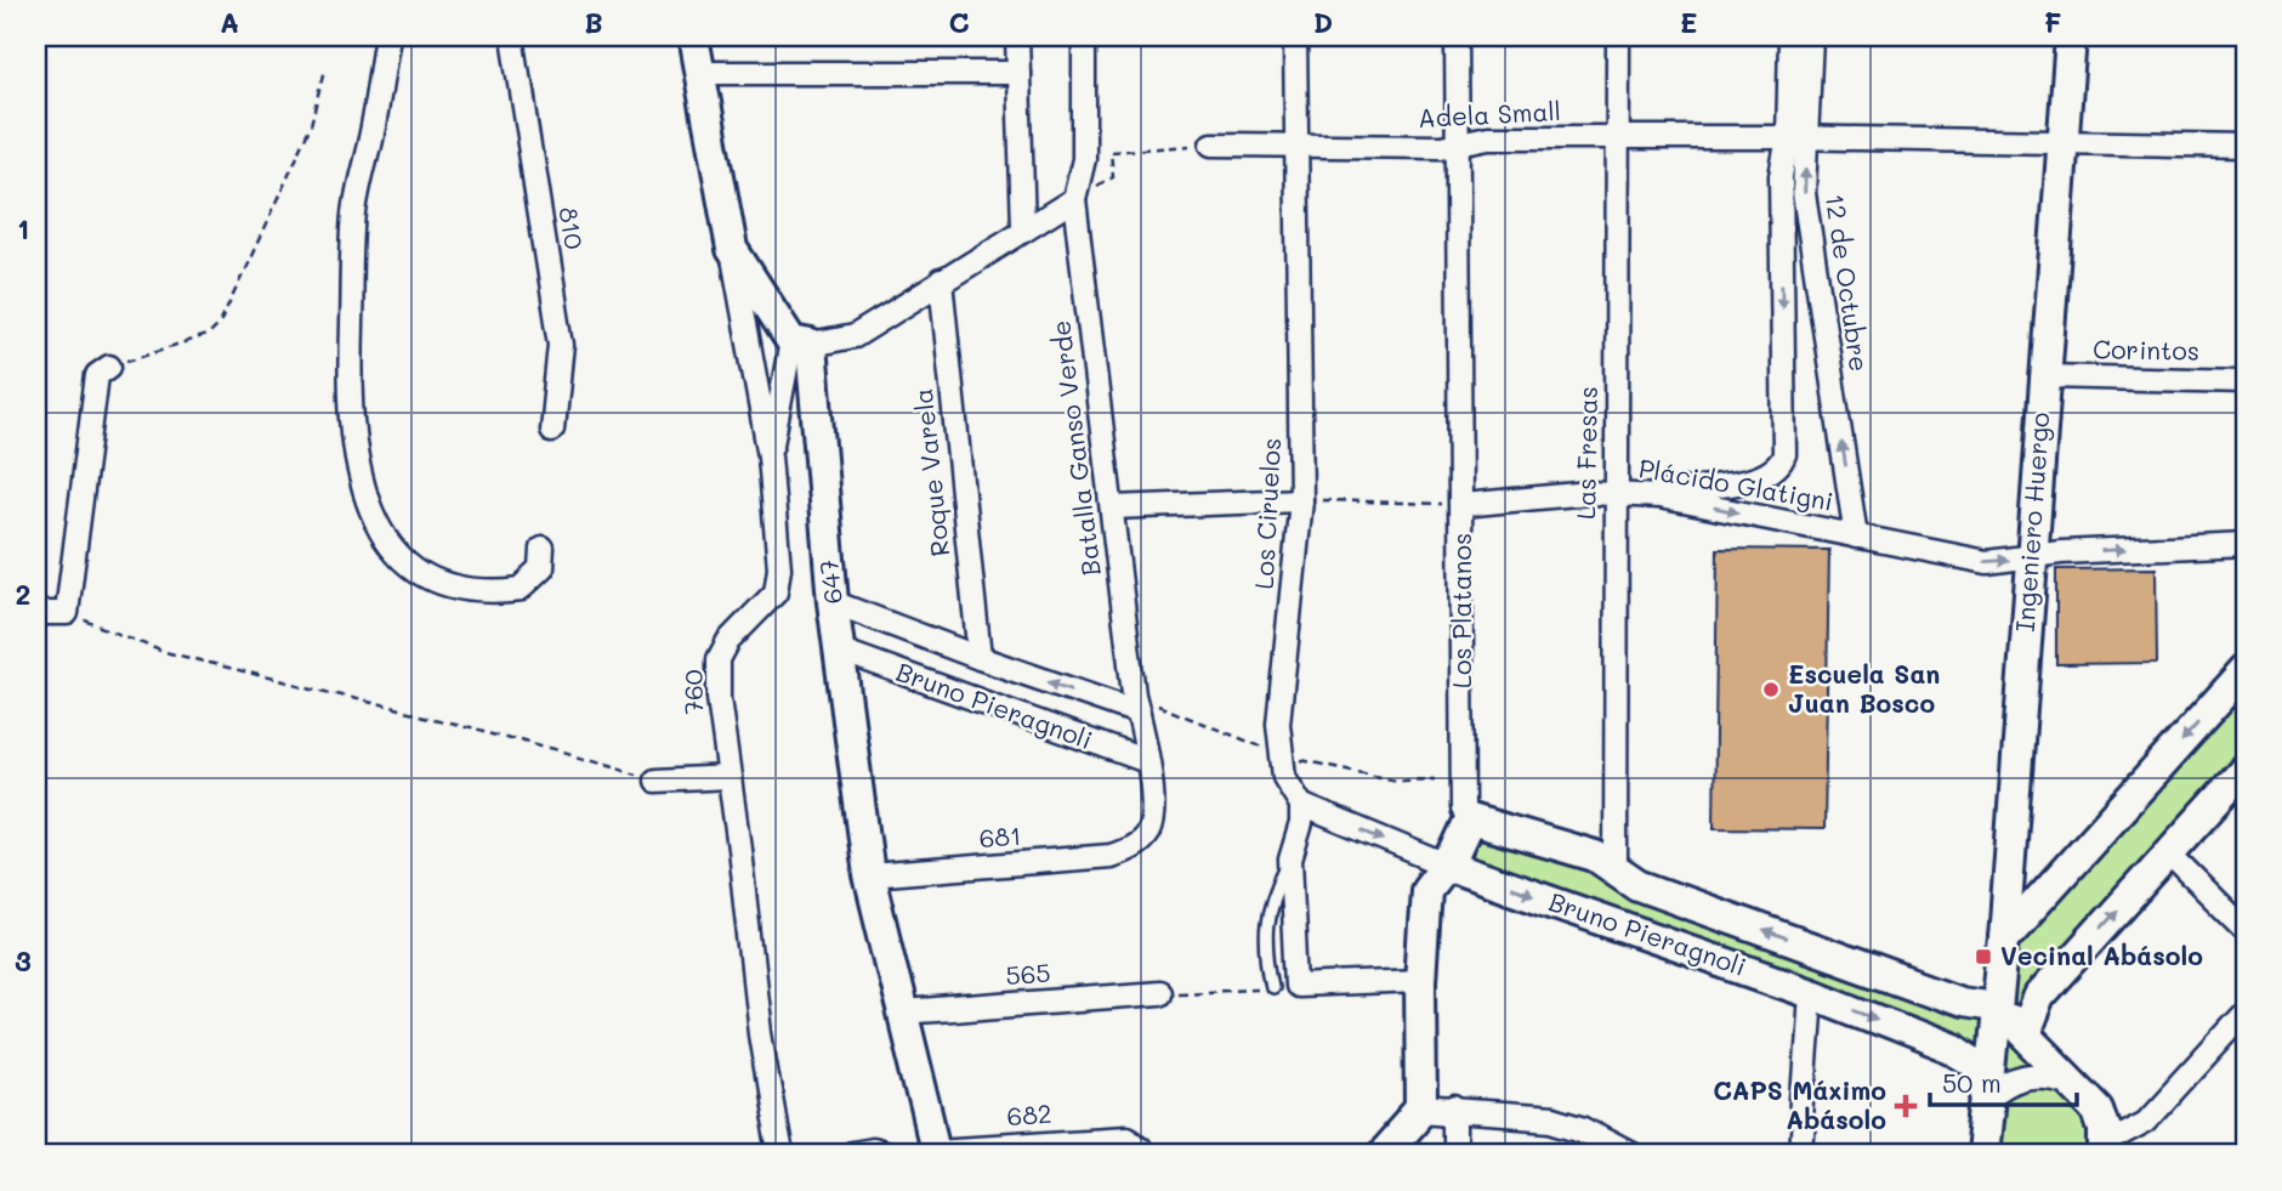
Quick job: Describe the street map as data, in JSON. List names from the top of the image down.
{
  "streets": {
    "street": [
      "Adela Small",
      "810",
      "12 de Octubre",
      "Corintos",
      "Batalla Ganso Verde",
      "Las Fresas",
      "Roque Varela",
      "Plácido Glatigni",
      "Los Ciruelos",
      "Ingeniero Huergo",
      "647",
      "Los Platanos",
      "760",
      "Bruno Pieragnoli",
      "681",
      "565",
      "682"
    ]
  },
  "crossings": [
    ["Adela Small", "12 de Octubre"],
    ["Adela Small", "Las Fresas"],
    ["Adela Small", "Los Ciruelos"],
    ["Adela Small", "Ingeniero Huergo"],
    ["Adela Small", "Los Platanos"],
    ["12 de Octubre", "Plácido Glatigni"],
    ["Corintos", "Ingeniero Huergo"],
    ["Batalla Ganso Verde", "Bruno Pieragnoli"],
    ["Batalla Ganso Verde", "681"],
    ["Las Fresas", "Plácido Glatigni"],
    ["Las Fresas", "Bruno Pieragnoli"],
    ["Roque Varela", "Bruno Pieragnoli"],
    ["Plácido Glatigni", "Ingeniero Huergo"],
    ["Plácido Glatigni", "Los Platanos"],
    ["Los Ciruelos", "Bruno Pieragnoli"],
    ["Ingeniero Huergo", "Bruno Pieragnoli"],
    ["647", "760"],
    ["647", "Bruno Pieragnoli"],
    ["647", "681"],
    ["647", "565"],
    ["647", "682"],
    ["Los Platanos", "Bruno Pieragnoli"]
  ],
  "one_way": ["Plácido Glatigni"],
  "places": {
    "other": ["Escuela San Juan Bosco"],
    "transit": ["Vecinal Abásolo"],
    "health": ["CAPS Máximo Abásolo"]
  },
  "scale_bar": "50 m",
  "grid": {
    "columns": [
      "A",
      "B",
      "C",
      "D",
      "E",
      "F"
    ],
    "rows": ["1", "2", "3"]
  }
}
